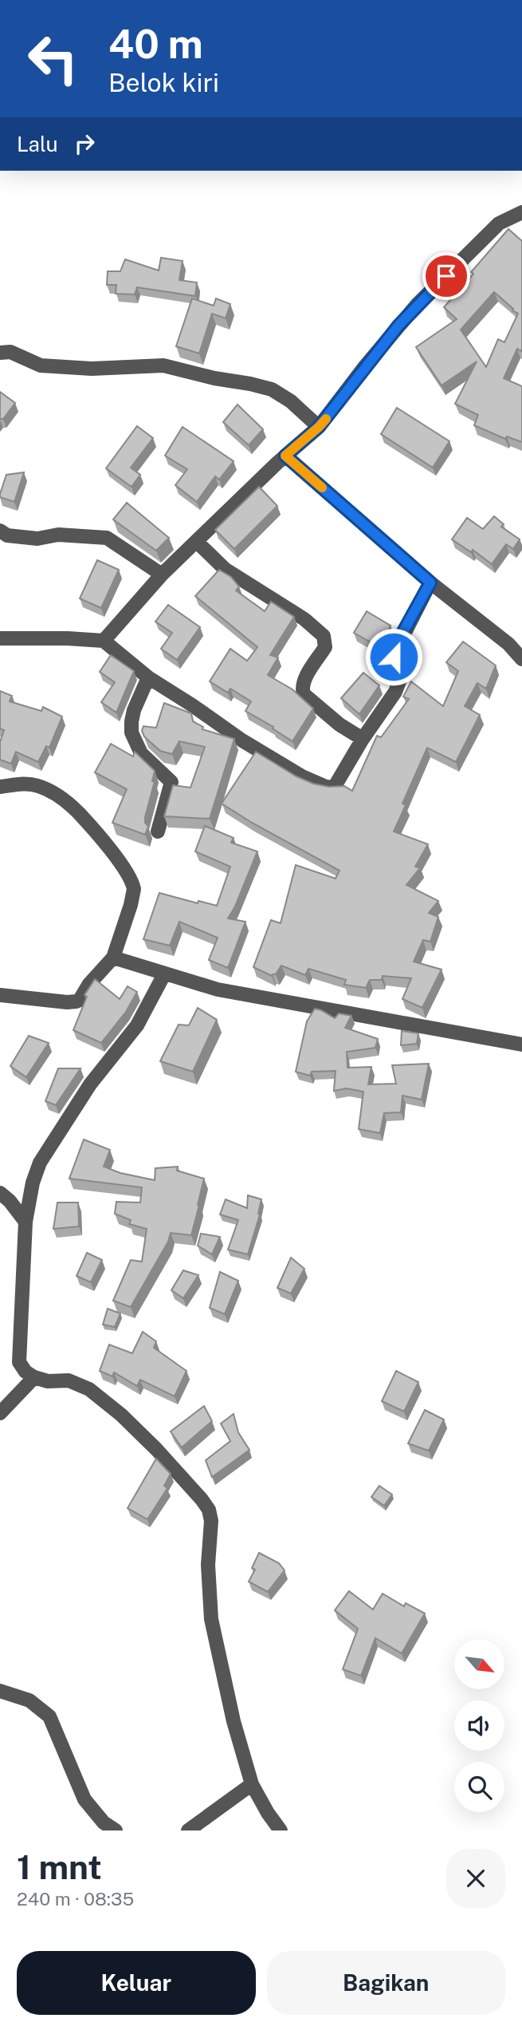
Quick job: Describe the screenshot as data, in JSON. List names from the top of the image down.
{
  "north": "bottom right",
  "page": {
    "turn": ["40 m", "Belok kiri"],
    "then": "Lalu",
    "heading": ["1 mnt", "240 m · 08:35"],
    "buttons": ["Keluar", "Bagikan"]
  }
}
